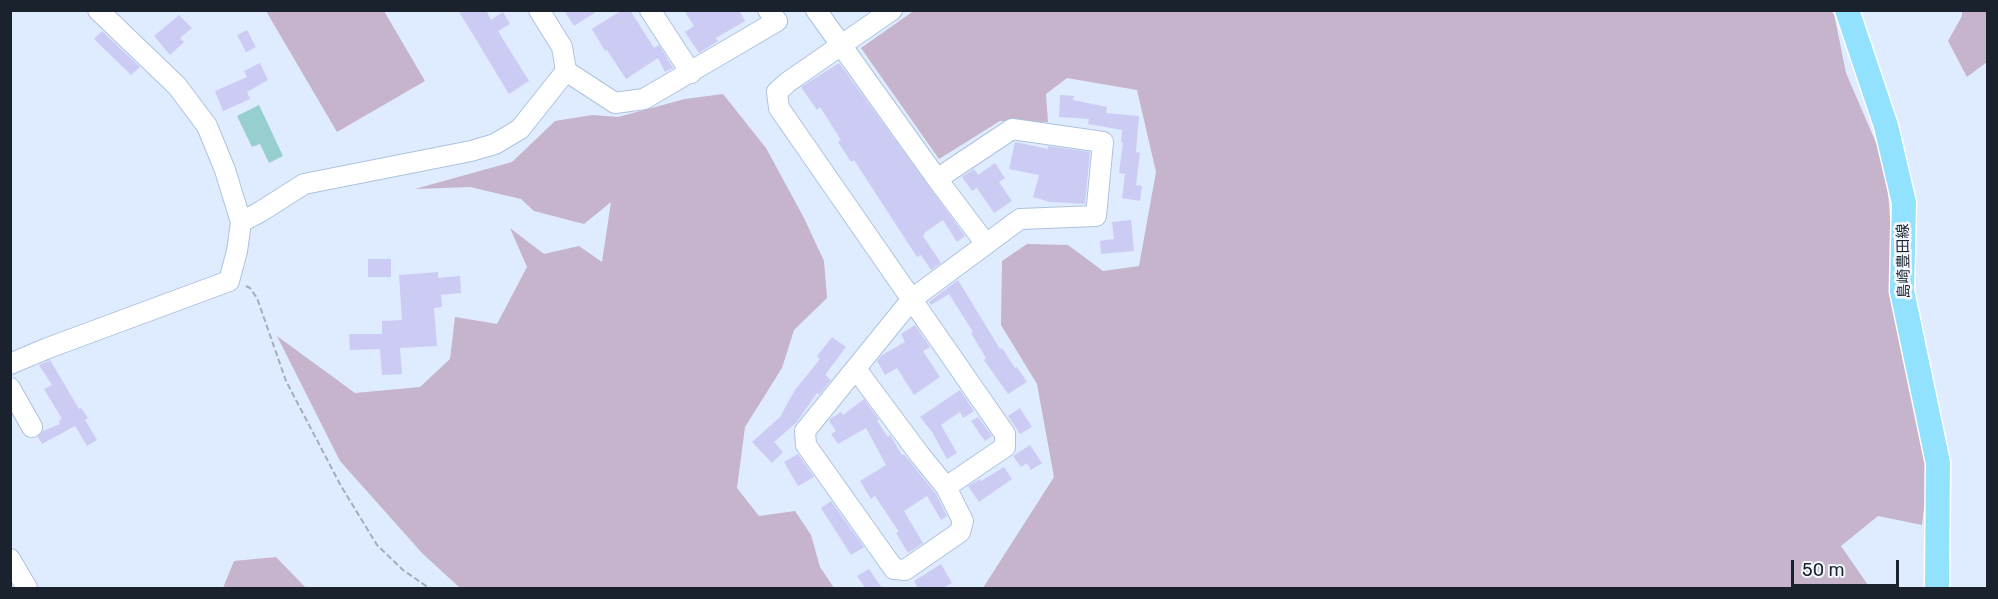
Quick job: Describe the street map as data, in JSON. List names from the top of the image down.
{
  "streets": {
    "main road": ["島崎豊田線"]
  },
  "scale_bar": "50 m"
}
